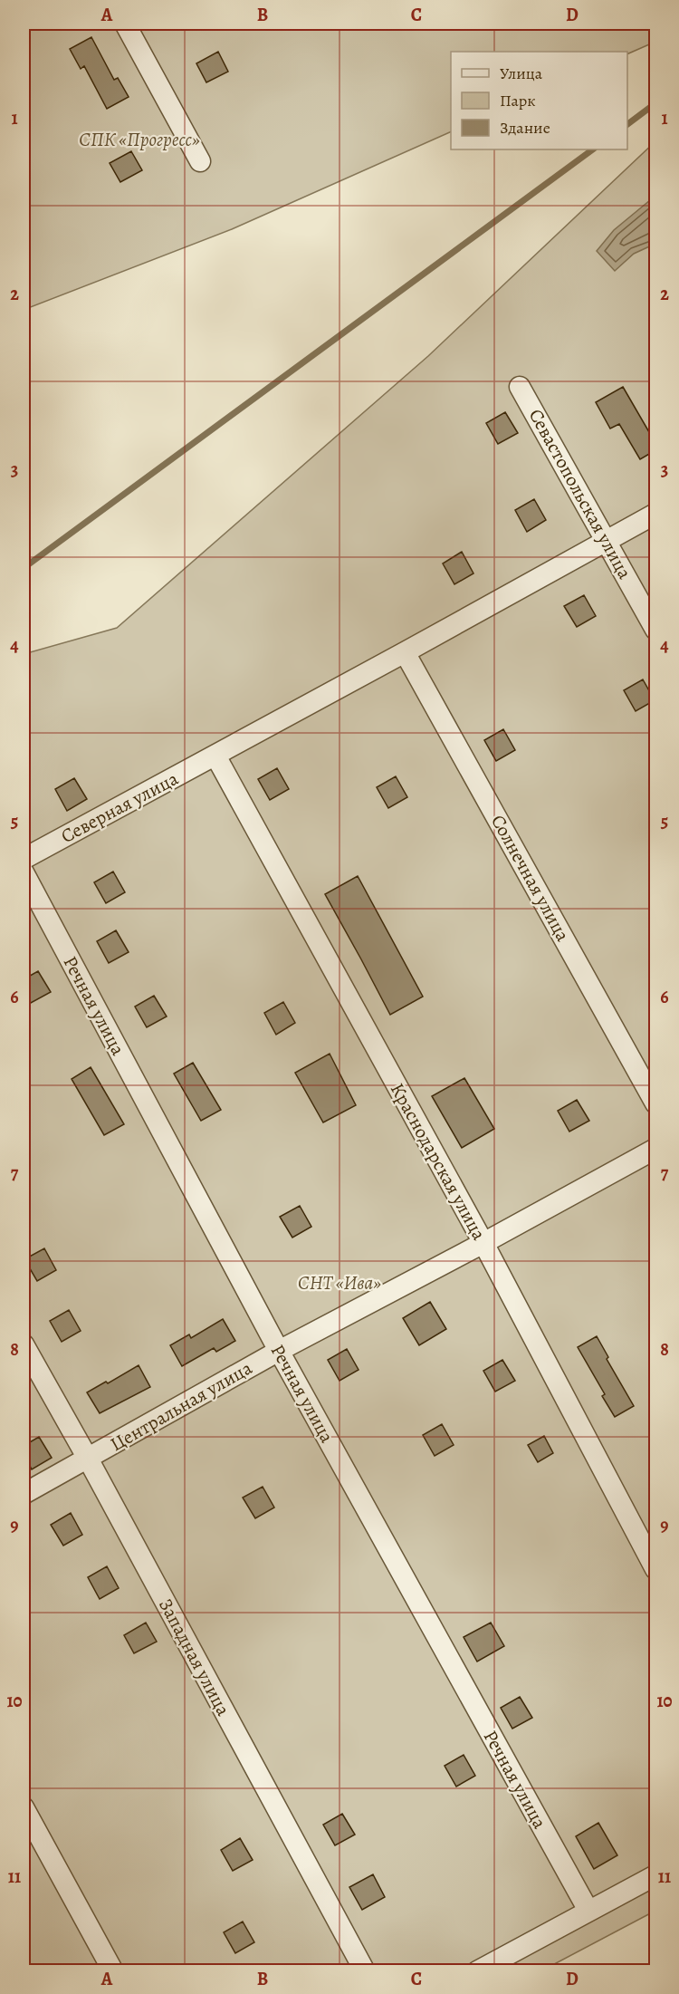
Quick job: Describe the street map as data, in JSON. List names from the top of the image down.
{
  "streets": {
    "street": [
      "Севастопольская улица",
      "Северная улица",
      "Солнечная улица",
      "Речная улица",
      "Краснодарская улица",
      "Центральная улица",
      "Западная улица"
    ]
  },
  "crossings": [
    ["Севастопольская улица", "Северная улица"],
    ["Северная улица", "Солнечная улица"],
    ["Северная улица", "Краснодарская улица"],
    ["Речная улица", "Центральная улица"],
    ["Краснодарская улица", "Центральная улица"],
    ["Центральная улица", "Западная улица"]
  ],
  "parks": ["СПК «Прогресс»", "СНТ «Ива»"],
  "legend": ["Улица", "Парк", "Здание"],
  "grid": {
    "columns": [
      "A",
      "B",
      "C",
      "D"
    ],
    "rows": [
      "1",
      "2",
      "3",
      "4",
      "5",
      "6",
      "7",
      "8",
      "9",
      "10",
      "11"
    ]
  }
}
